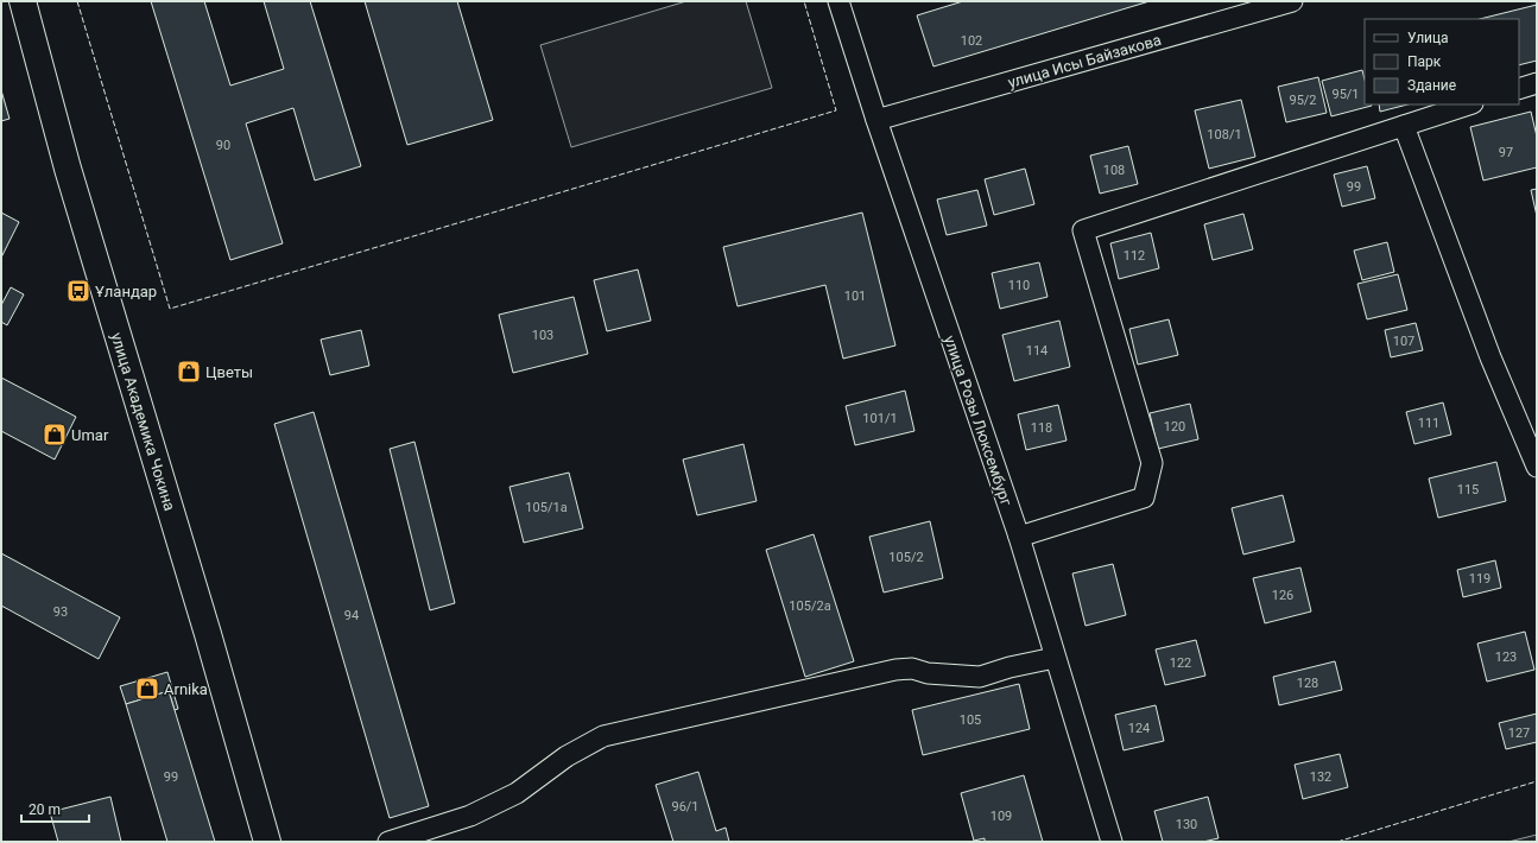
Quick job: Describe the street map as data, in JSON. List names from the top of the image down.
{
  "streets": {
    "main road": ["улица Академика Чокина"],
    "street": ["улица Исы Байзакова", "улица Розы Люксембург"]
  },
  "crossings": [
    ["улица Исы Байзакова", "улица Розы Люксембург"]
  ],
  "places": {
    "bus stop": ["Ұландар"],
    "shop": ["Цветы", "Umar", "Arnika"]
  },
  "house_numbers": [
    "102",
    "95/1",
    "95/2",
    "108/1",
    "90",
    "97",
    "108",
    "99",
    "112",
    "110",
    "101",
    "103",
    "107",
    "114",
    "101/1",
    "111",
    "120",
    "118",
    "115",
    "105/1а",
    "105/2",
    "119",
    "126",
    "105/2а",
    "93",
    "94",
    "123",
    "122",
    "128",
    "105",
    "124",
    "127",
    "99",
    "132",
    "96/1",
    "109",
    "130"
  ],
  "legend": ["Улица", "Парк", "Здание"],
  "scale_bar": "20 m"
}
